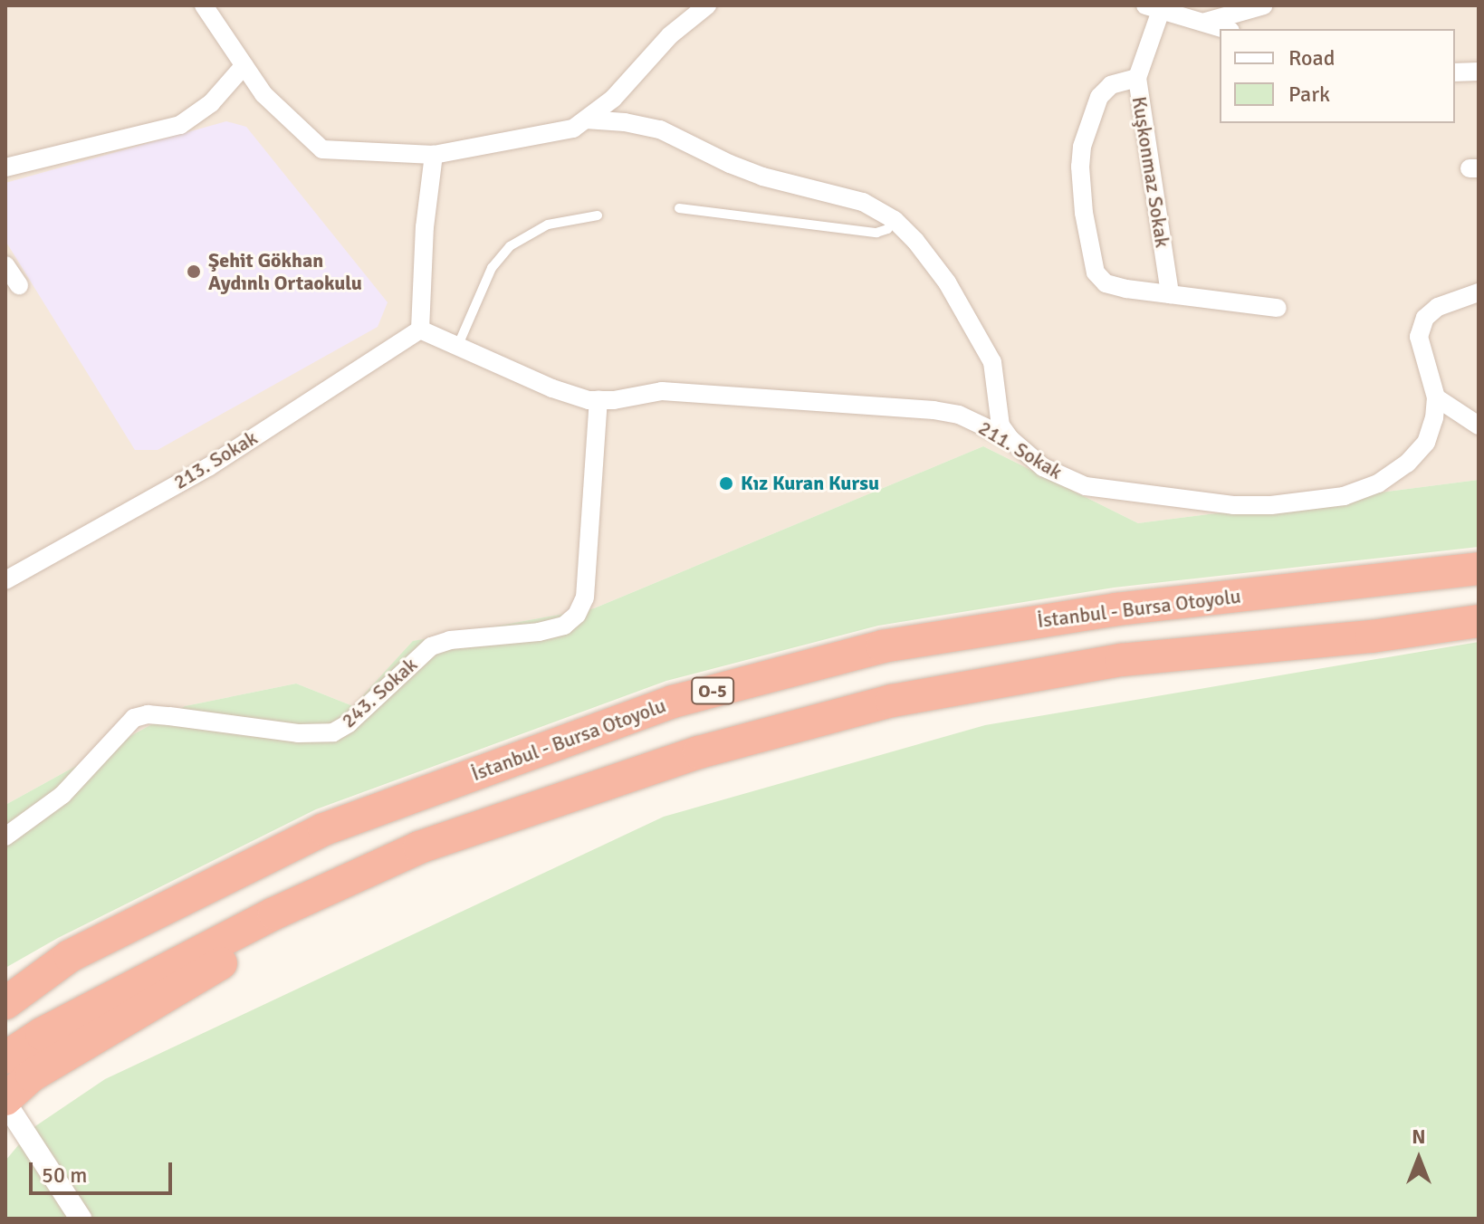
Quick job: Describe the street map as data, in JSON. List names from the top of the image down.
{
  "streets": {
    "highway": ["İstanbul - Bursa Otoyolu", "O-5"],
    "street": [
      "Kuşkonmaz Sokak",
      "211. Sokak",
      "213. Sokak",
      "243. Sokak"
    ]
  },
  "crossings": [
    ["211. Sokak", "213. Sokak"],
    ["211. Sokak", "243. Sokak"]
  ],
  "places": ["Şehit Gökhan Aydınlı Ortaokulu", "Kız Kuran Kursu"],
  "legend": ["Road", "Park"],
  "scale_bar": "50 m",
  "north": "top"
}
